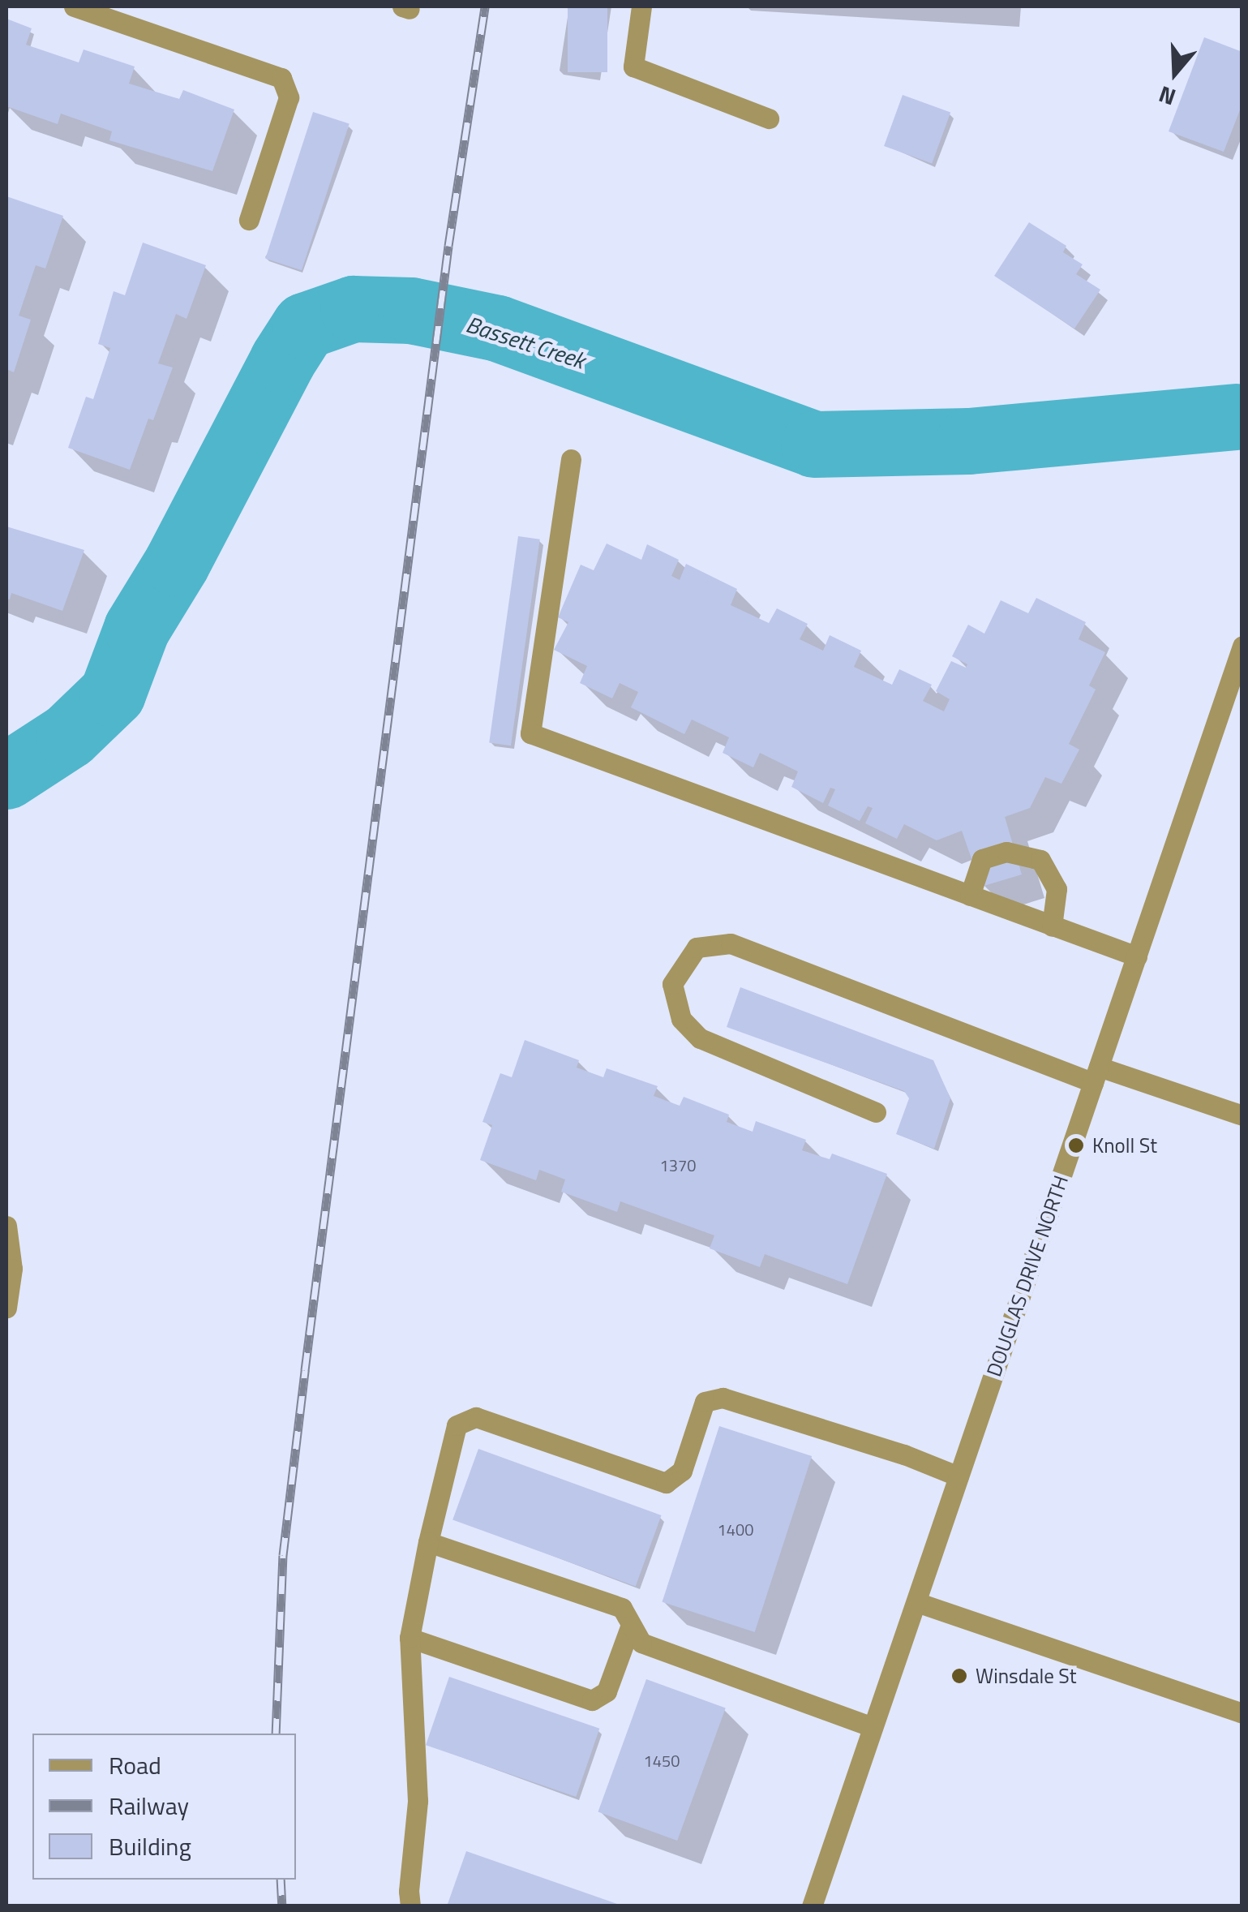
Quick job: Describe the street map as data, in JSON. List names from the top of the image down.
{
  "streets": {
    "street": ["DOUGLAS DRIVE NORTH"]
  },
  "water": ["Bassett Creek"],
  "places": ["Knoll St", "Winsdale St"],
  "house_numbers": ["1370", "1400", "1450"],
  "legend": ["Road", "Railway", "Building"],
  "north": "bottom"
}
